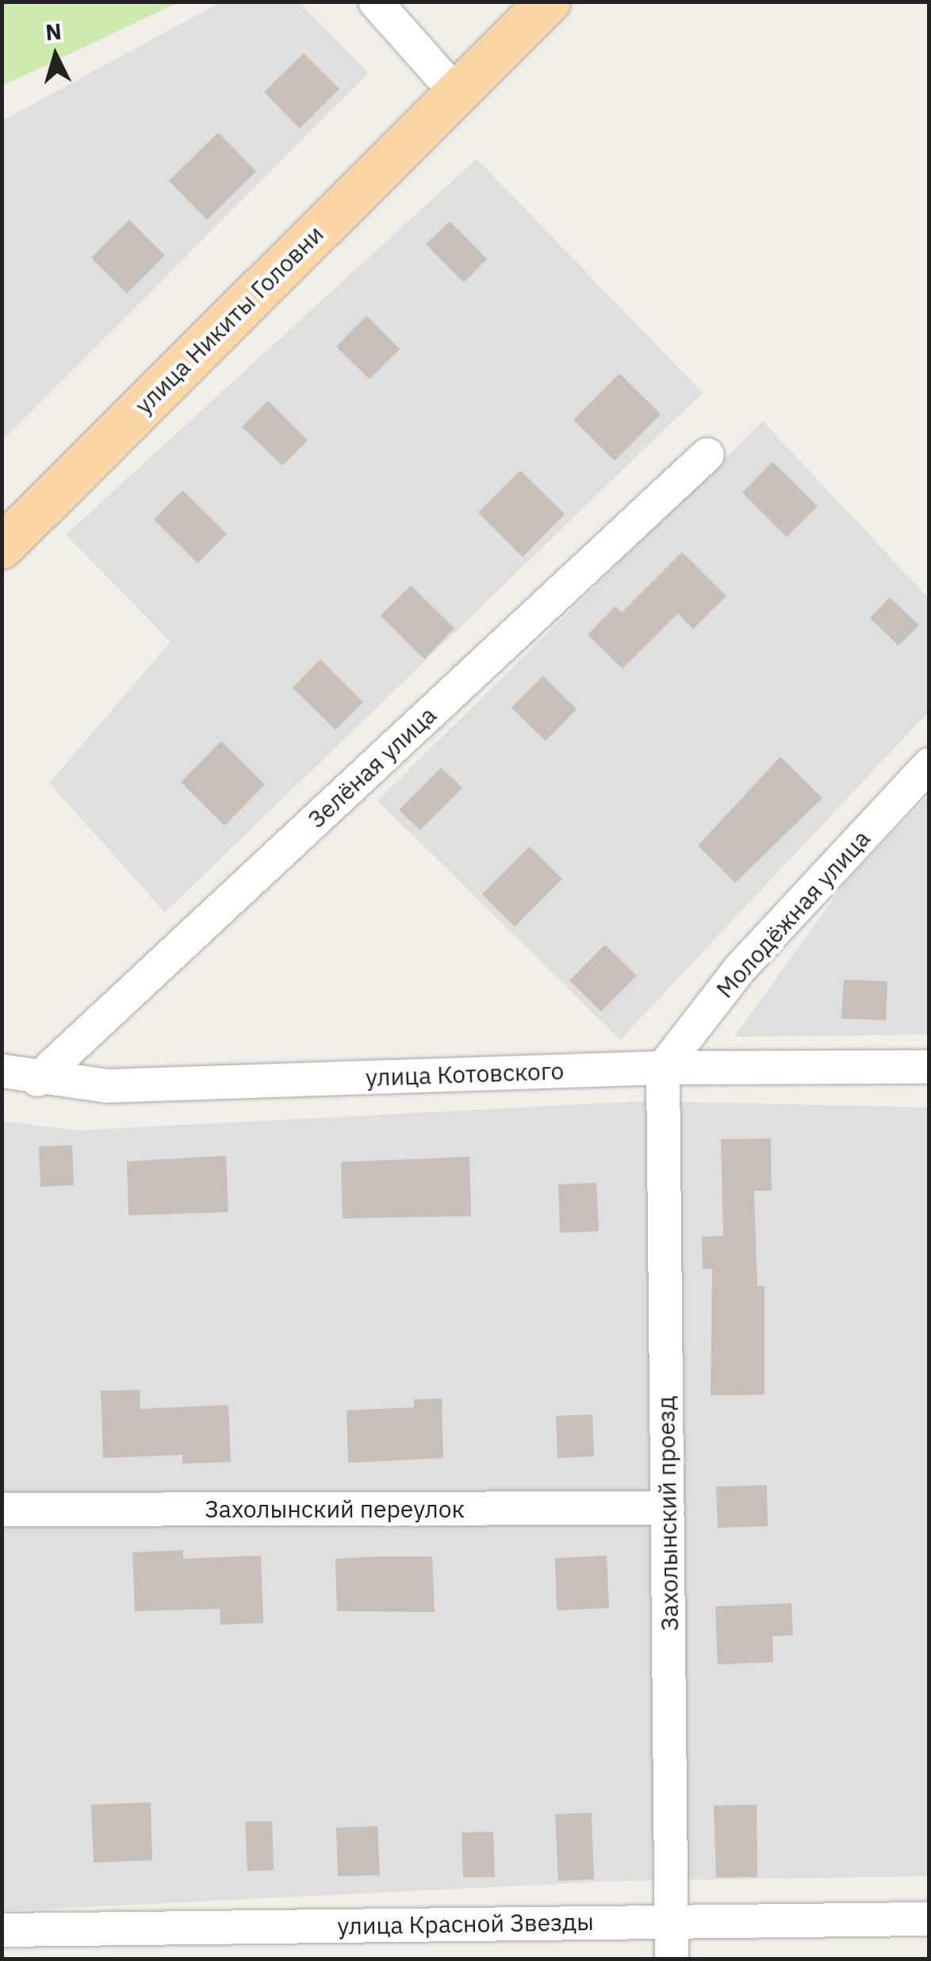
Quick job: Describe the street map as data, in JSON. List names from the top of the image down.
{
  "streets": {
    "main road": ["улица Никиты Головни"],
    "street": [
      "Зелёная улица",
      "Молодёжная улица",
      "улица Котовского",
      "Захолынский переулок",
      "Захолынский проезд",
      "улица Красной Звезды"
    ]
  },
  "crossings": [
    ["Зелёная улица", "улица Котовского"],
    ["Молодёжная улица", "улица Котовского"],
    ["Молодёжная улица", "Захолынский проезд"],
    ["улица Котовского", "Захолынский проезд"],
    ["Захолынский переулок", "Захолынский проезд"],
    ["Захолынский проезд", "улица Красной Звезды"]
  ],
  "north": "top"
}
